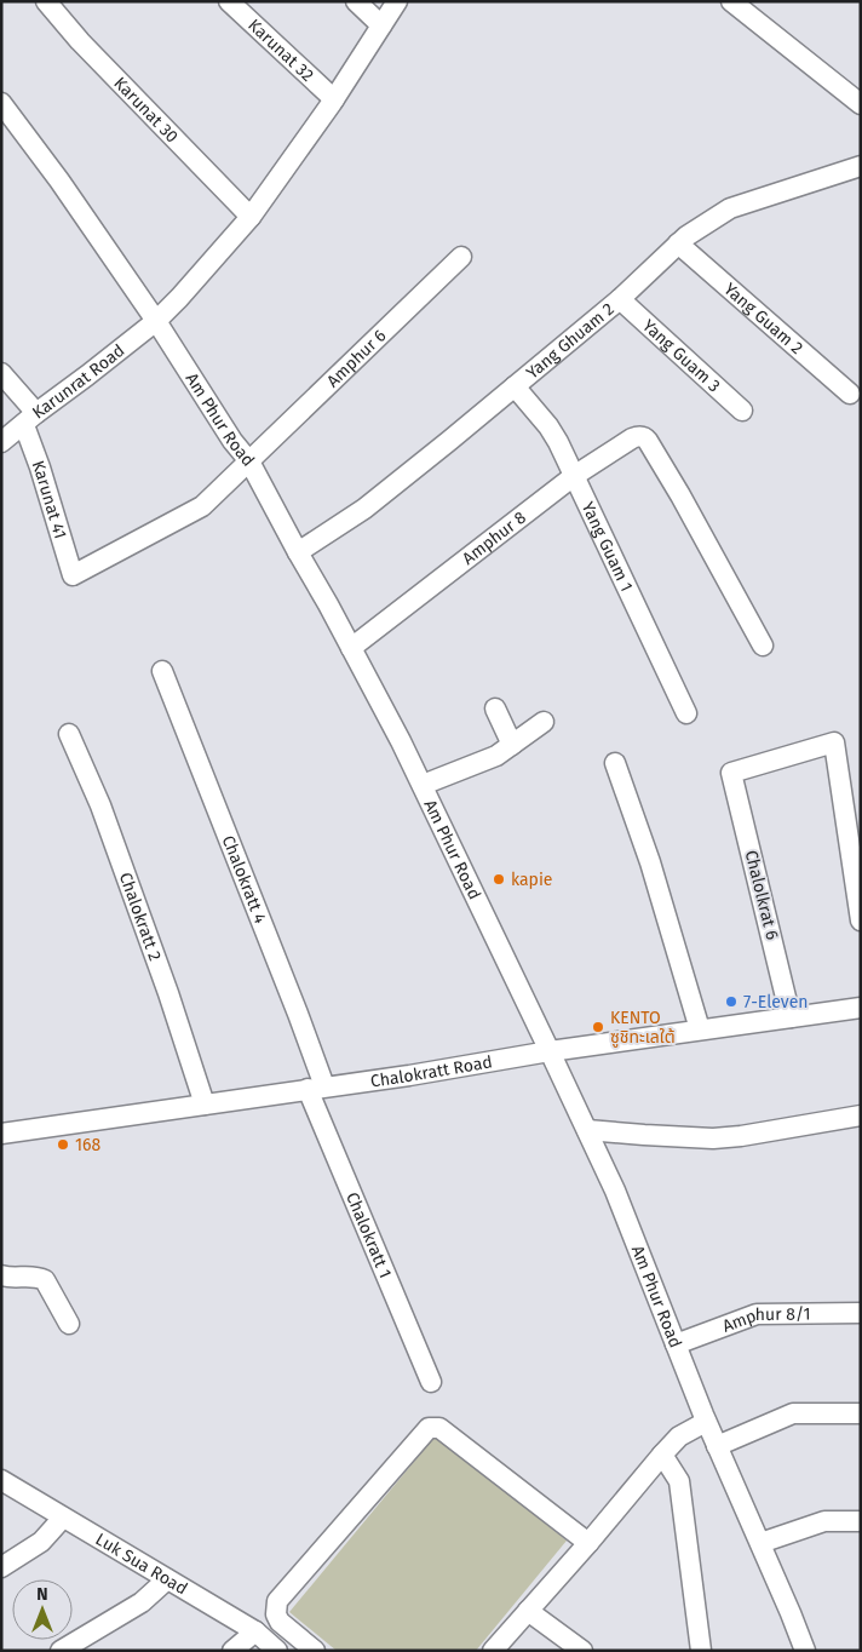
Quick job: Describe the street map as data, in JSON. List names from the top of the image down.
{
  "streets": {
    "street": [
      "Karunat 32",
      "Karunat 30",
      "Yang Guam 2",
      "Yang Ghuam 2",
      "Yang Guam 3",
      "Amphur 6",
      "Karunrat Road",
      "Am Phur Road",
      "Karunat 41",
      "Amphur 8",
      "Yang Guam 1",
      "Chalokratt 4",
      "Chalolkrat 6",
      "Chalokratt 2",
      "Chalokratt Road",
      "Chalokratt 1",
      "Amphur 8/1",
      "Luk Sua Road"
    ]
  },
  "crossings": [
    ["Karunat 32", "Karunrat Road"],
    ["Karunat 30", "Karunrat Road"],
    ["Yang Guam 2", "Yang Ghuam 2"],
    ["Yang Ghuam 2", "Yang Guam 3"],
    ["Yang Ghuam 2", "Am Phur Road"],
    ["Yang Ghuam 2", "Yang Guam 1"],
    ["Amphur 6", "Am Phur Road"],
    ["Amphur 6", "Karunat 41"],
    ["Karunrat Road", "Am Phur Road"],
    ["Karunrat Road", "Karunat 41"],
    ["Am Phur Road", "Amphur 8"],
    ["Am Phur Road", "Chalokratt Road"],
    ["Am Phur Road", "Amphur 8/1"],
    ["Amphur 8", "Yang Guam 1"],
    ["Chalokratt 4", "Chalokratt Road"],
    ["Chalokratt 4", "Chalokratt 1"],
    ["Chalolkrat 6", "Chalokratt Road"],
    ["Chalokratt 2", "Chalokratt Road"],
    ["Chalokratt Road", "Chalokratt 1"]
  ],
  "places": [
    "kapie",
    "7-Eleven",
    "KENTO ซูชิทะเลใต้",
    "168"
  ],
  "north": "top"
}
